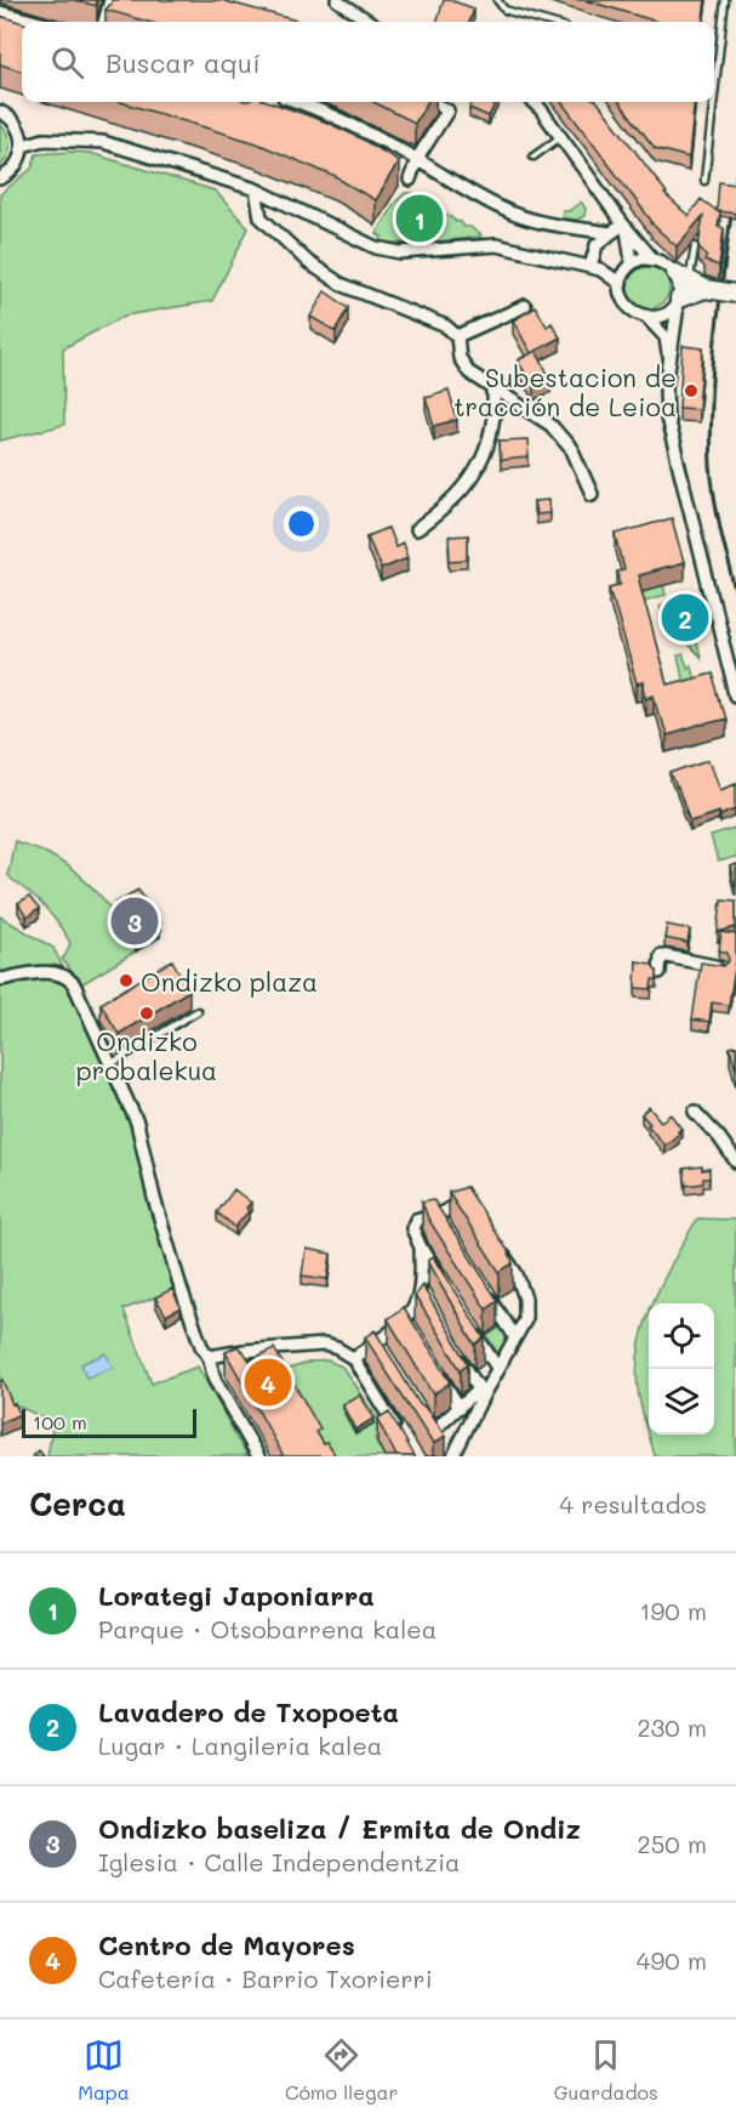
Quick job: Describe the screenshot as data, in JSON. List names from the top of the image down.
{
  "places": ["Subestacion de tracción de Leioa", "Ondizko plaza", "Ondizko probalekua"],
  "scale_bar": "100 m",
  "page": {
    "search": "Buscar aquí",
    "pins": [
      "1",
      "2",
      "3",
      "4"
    ],
    "scale": "100 m",
    "heading": ["Cerca", "4 resultados"],
    "list": [
      {
        "mark": "1",
        "name": "Lorategi Japoniarra",
        "note": "Parque · Otsobarrena kalea",
        "value": "190 m"
      },
      {
        "mark": "2",
        "name": "Lavadero de Txopoeta",
        "note": "Lugar · Langileria kalea",
        "value": "230 m"
      },
      {
        "mark": "3",
        "name": "Ondizko baseliza / Ermita de Ondiz",
        "note": "Iglesia · Calle Independentzia",
        "value": "250 m"
      },
      {
        "mark": "4",
        "name": "Centro de Mayores",
        "note": "Cafetería · Barrio Txorierri",
        "value": "490 m"
      }
    ],
    "nav": ["Mapa", "Cómo llegar", "Guardados"]
  }
}
